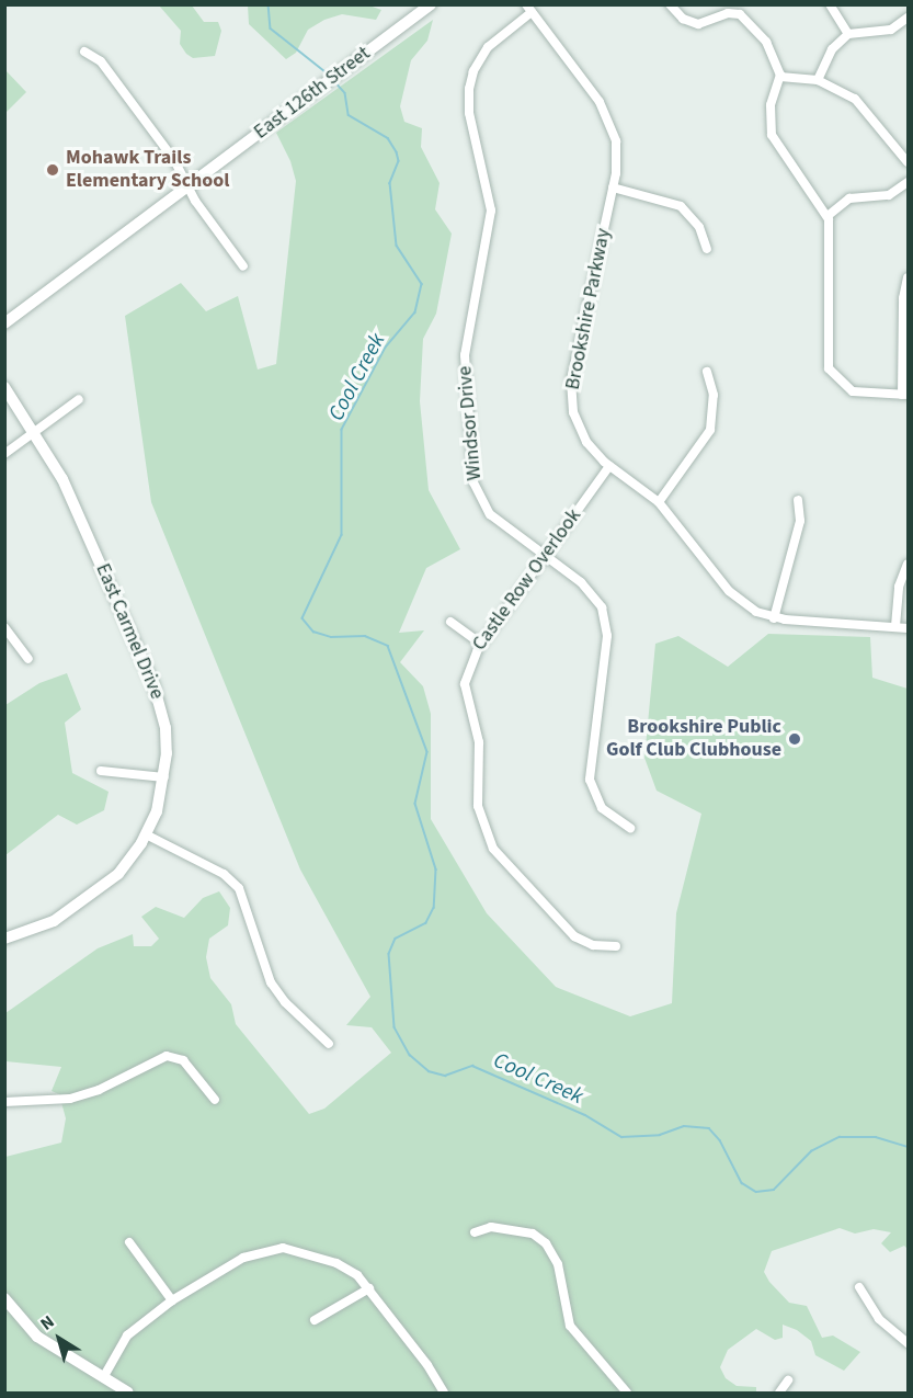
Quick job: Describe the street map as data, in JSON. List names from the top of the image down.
{
  "streets": {
    "street": [
      "East 126th Street",
      "Brookshire Parkway",
      "Windsor Drive",
      "Castle Row Overlook",
      "East Carmel Drive"
    ]
  },
  "crossings": [
    ["Brookshire Parkway", "Windsor Drive"],
    ["Brookshire Parkway", "Castle Row Overlook"],
    ["Windsor Drive", "Castle Row Overlook"]
  ],
  "water": ["Cool Creek"],
  "places": ["Mohawk Trails Elementary School", "Brookshire Public Golf Club Clubhouse"],
  "north": "top left"
}
